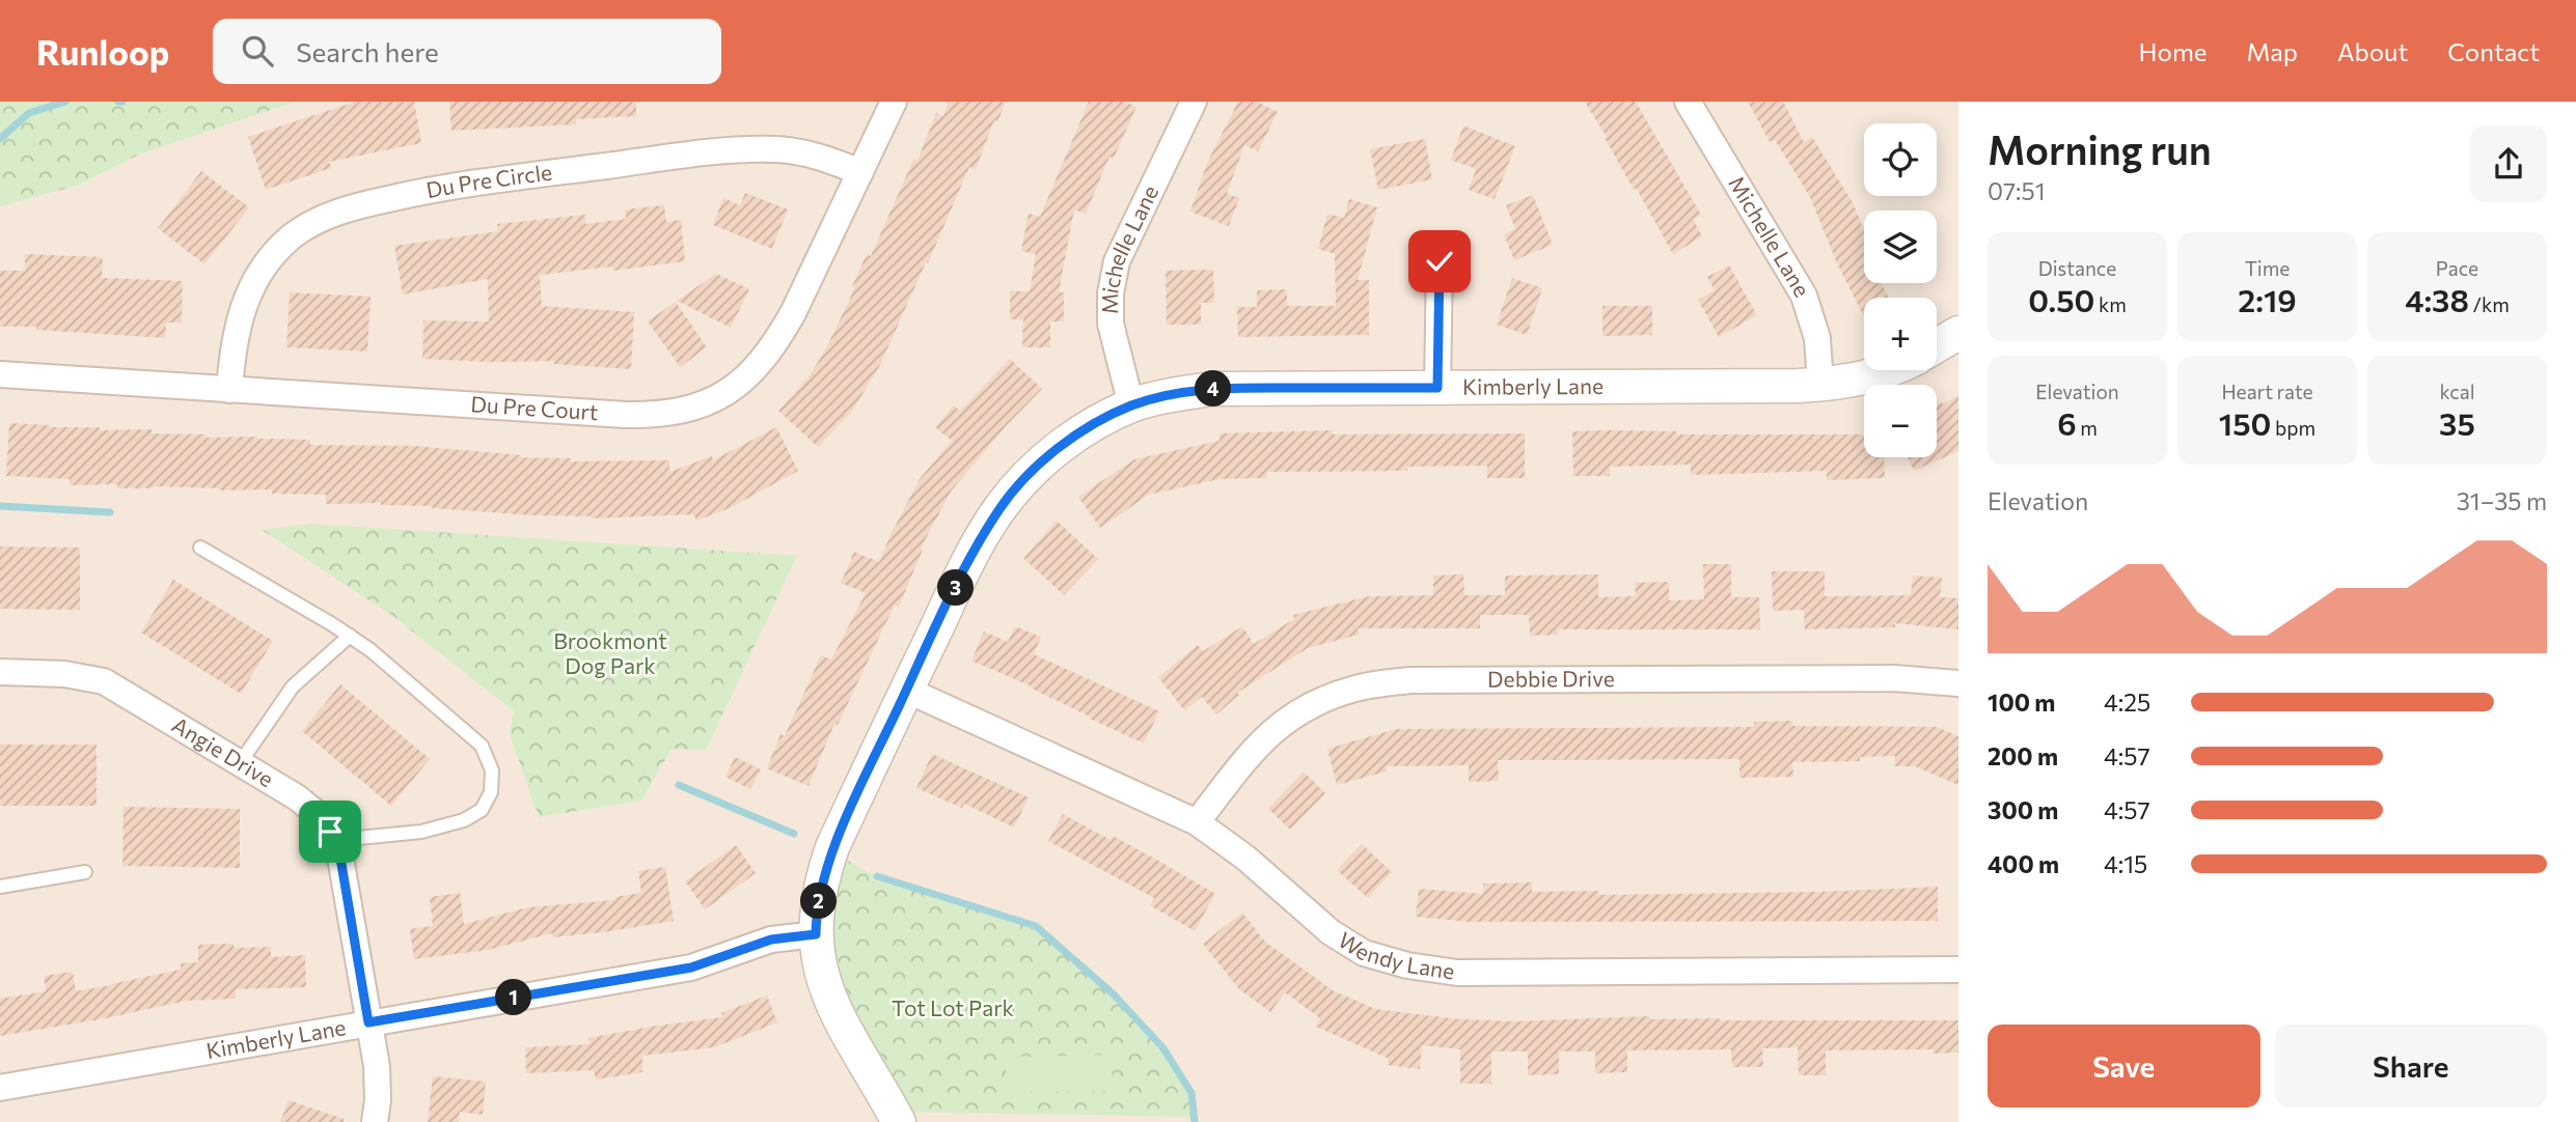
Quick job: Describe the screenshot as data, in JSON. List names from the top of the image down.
{
  "streets": {
    "street": [
      "Du Pre Circle",
      "Michelle Lane",
      "Kimberly Lane",
      "Du Pre Court",
      "Debbie Drive",
      "Angie Drive",
      "Wendy Lane"
    ]
  },
  "crossings": [
    ["Du Pre Circle", "Du Pre Court"],
    ["Michelle Lane", "Kimberly Lane"],
    ["Kimberly Lane", "Angie Drive"],
    ["Kimberly Lane", "Wendy Lane"],
    ["Debbie Drive", "Wendy Lane"]
  ],
  "parks": ["Brookmont Dog Park", "Tot Lot Park"],
  "page": {
    "header": "Runloop",
    "search": "Search here",
    "nav": [
      "Home",
      "Map",
      "About",
      "Contact"
    ],
    "heading": ["Morning run", "07:51"],
    "map_buttons": ["+", "−"],
    "stats": [
      ["Distance", "0.50 km"],
      ["Time", "2:19"],
      ["Pace", "4:38 /km"],
      ["Elevation", "6 m"],
      ["Heart rate", "150 bpm"],
      ["kcal", "35"]
    ],
    "pins": [
      "4",
      "3",
      "2",
      "1"
    ],
    "chart": ["Elevation", "31–35 m"],
    "list": [
      {
        "name": "100 m",
        "note": "4:25"
      },
      {
        "name": "200 m",
        "note": "4:57"
      },
      {
        "name": "300 m",
        "note": "4:57"
      },
      {
        "name": "400 m",
        "note": "4:15"
      }
    ],
    "buttons": ["Save", "Share"]
  }
}
